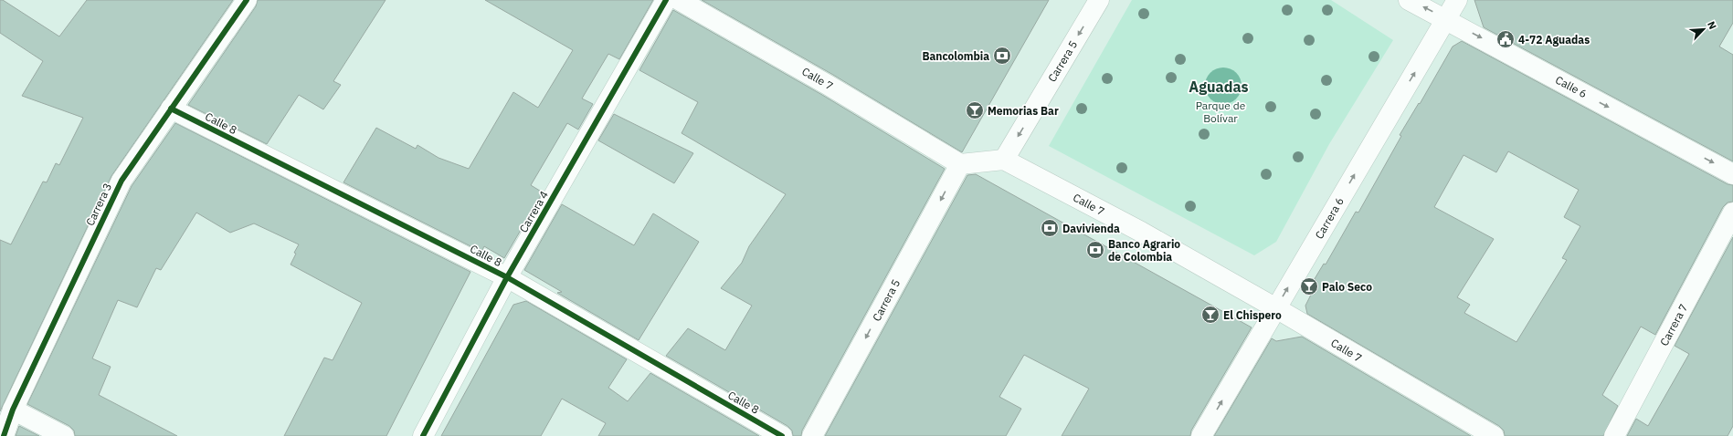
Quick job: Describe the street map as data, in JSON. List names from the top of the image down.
{
  "streets": {
    "street": [
      "Carrera 5",
      "Calle 7",
      "Calle 6",
      "Calle 8",
      "Carrera 3",
      "Carrera 4",
      "Carrera 6",
      "Carrera 7"
    ]
  },
  "crossings": [
    ["Carrera 5", "Calle 7"],
    ["Calle 7", "Carrera 6"],
    ["Calle 6", "Carrera 6"],
    ["Calle 8", "Carrera 3"],
    ["Calle 8", "Carrera 4"]
  ],
  "one_way": ["Carrera 5", "Carrera 6"],
  "districts": ["Aguadas"],
  "parks": ["Parque de Bolívar"],
  "places": {
    "public building": ["4-72 Aguadas"],
    "bank": ["Bancolombia", "Davivienda", "Banco Agrario de Colombia"],
    "bar": ["Memorias Bar", "Palo Seco", "El Chispero"]
  },
  "north": "top right"
}
